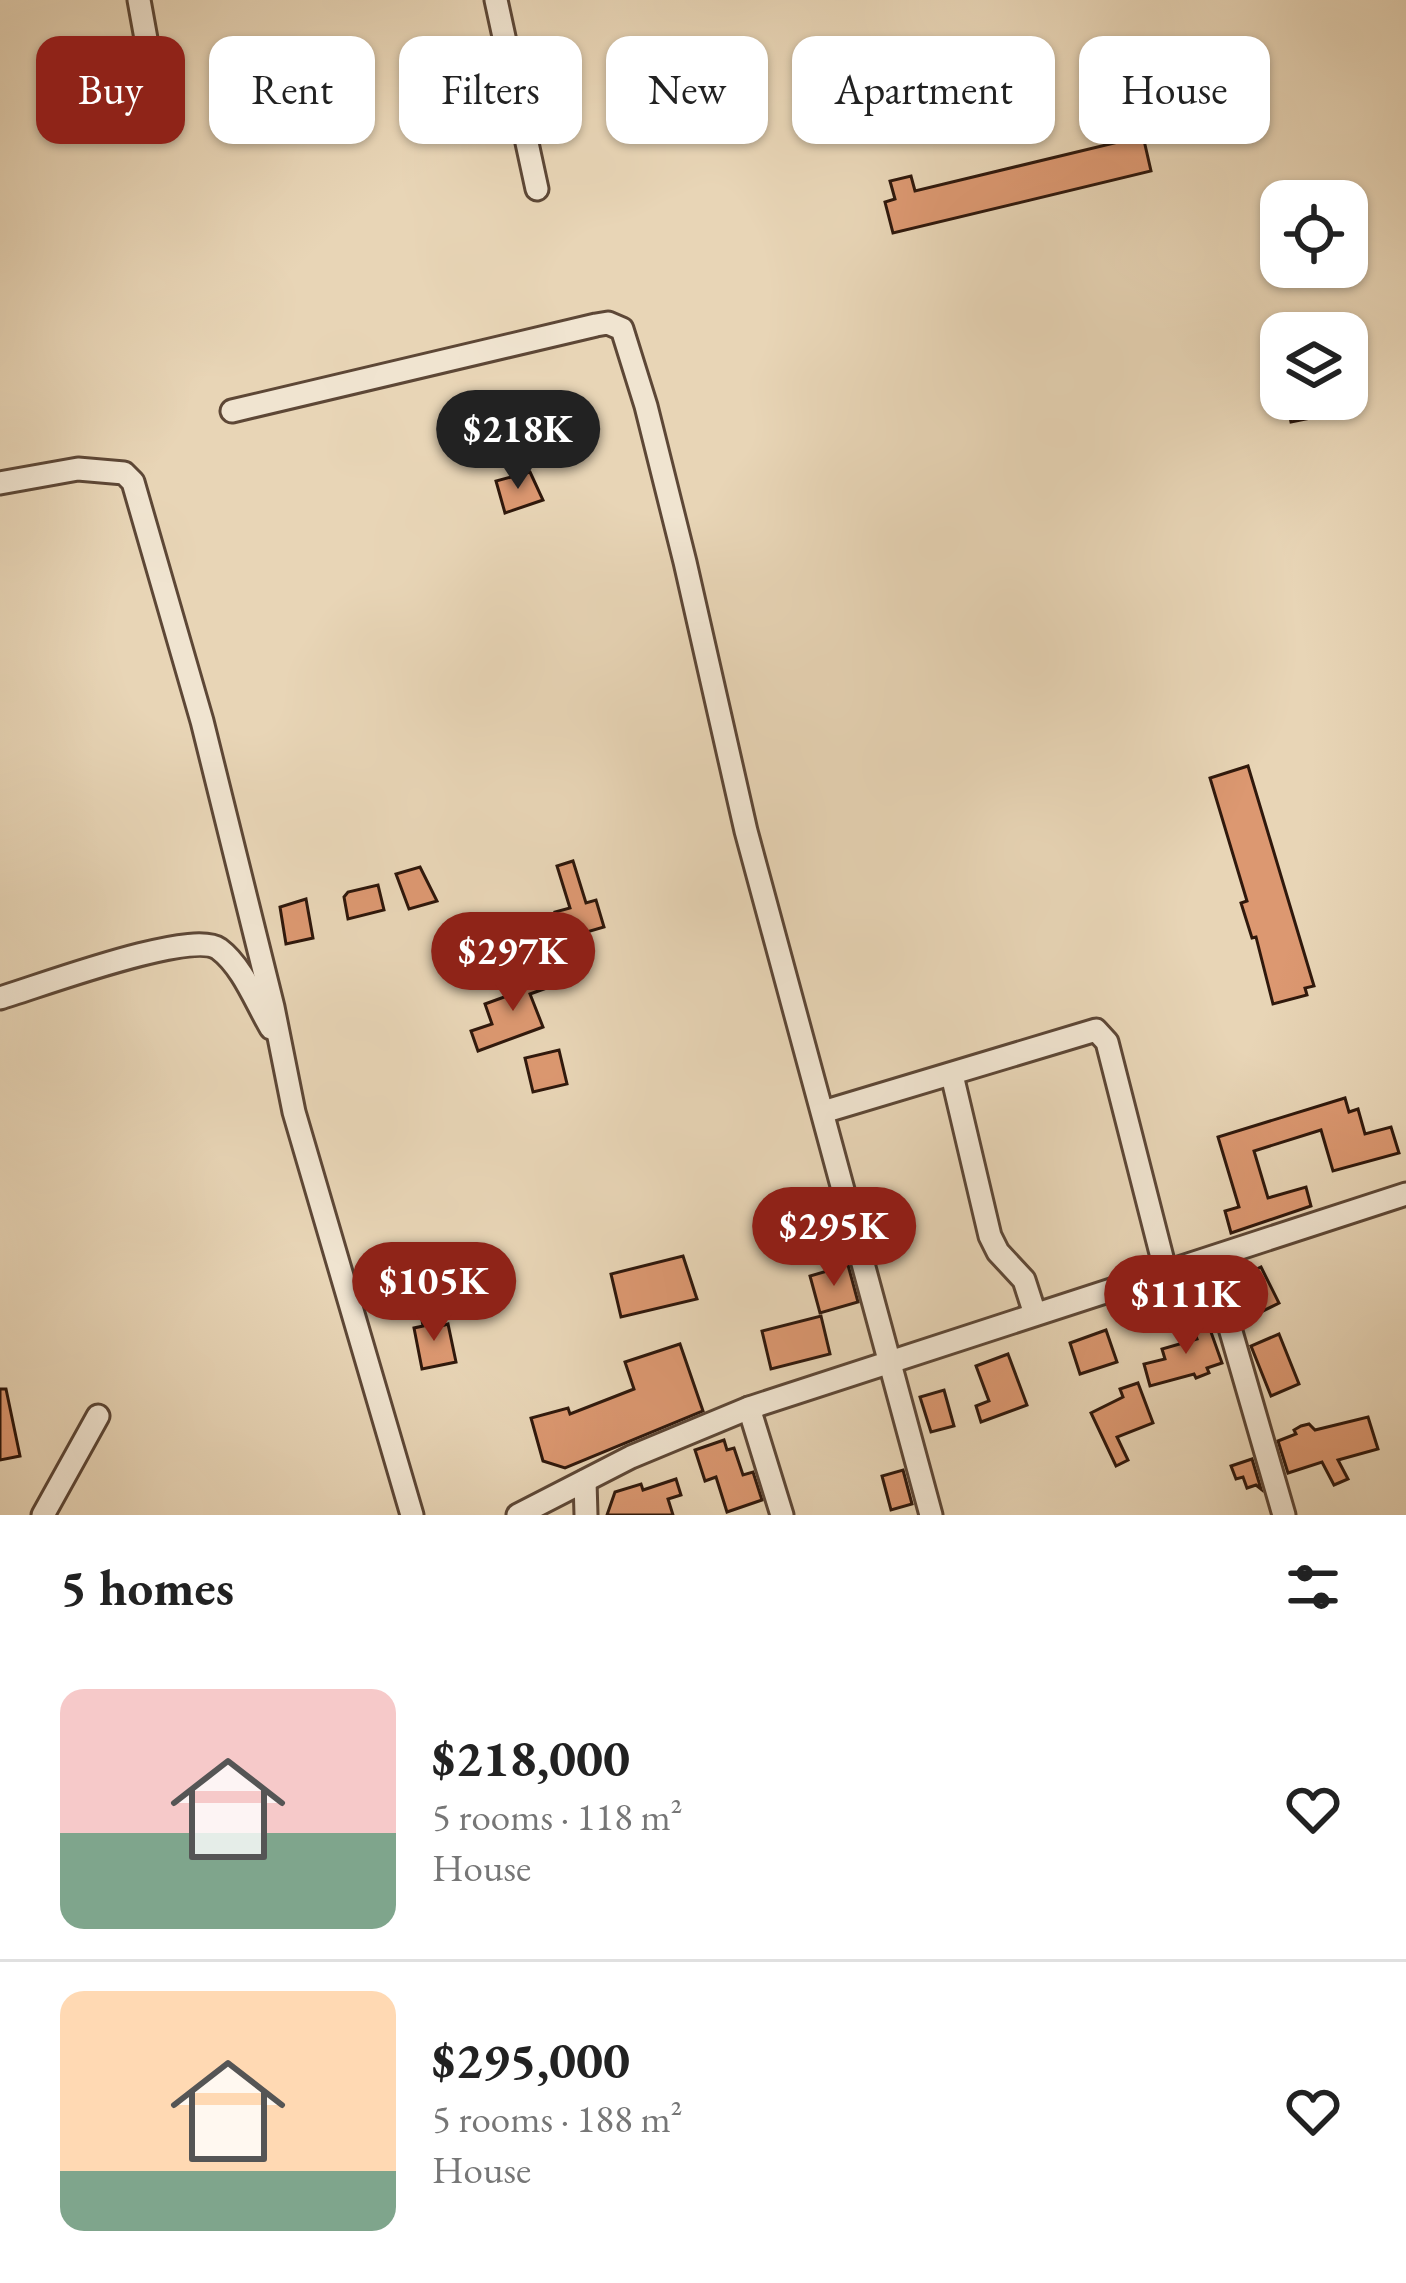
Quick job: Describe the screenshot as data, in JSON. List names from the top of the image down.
{
  "page": {
    "chip": [
      "Buy",
      "Rent",
      "Filters",
      "New",
      "Apartment",
      "House"
    ],
    "price": [
      "$218K",
      "$297K",
      "$295K",
      "$105K",
      "$111K"
    ],
    "heading": "5 homes",
    "list": [
      {
        "name": "$218,000",
        "note": "5 rooms · 118 m² · House"
      },
      {
        "name": "$295,000",
        "note": "5 rooms · 188 m² · House"
      }
    ]
  }
}
